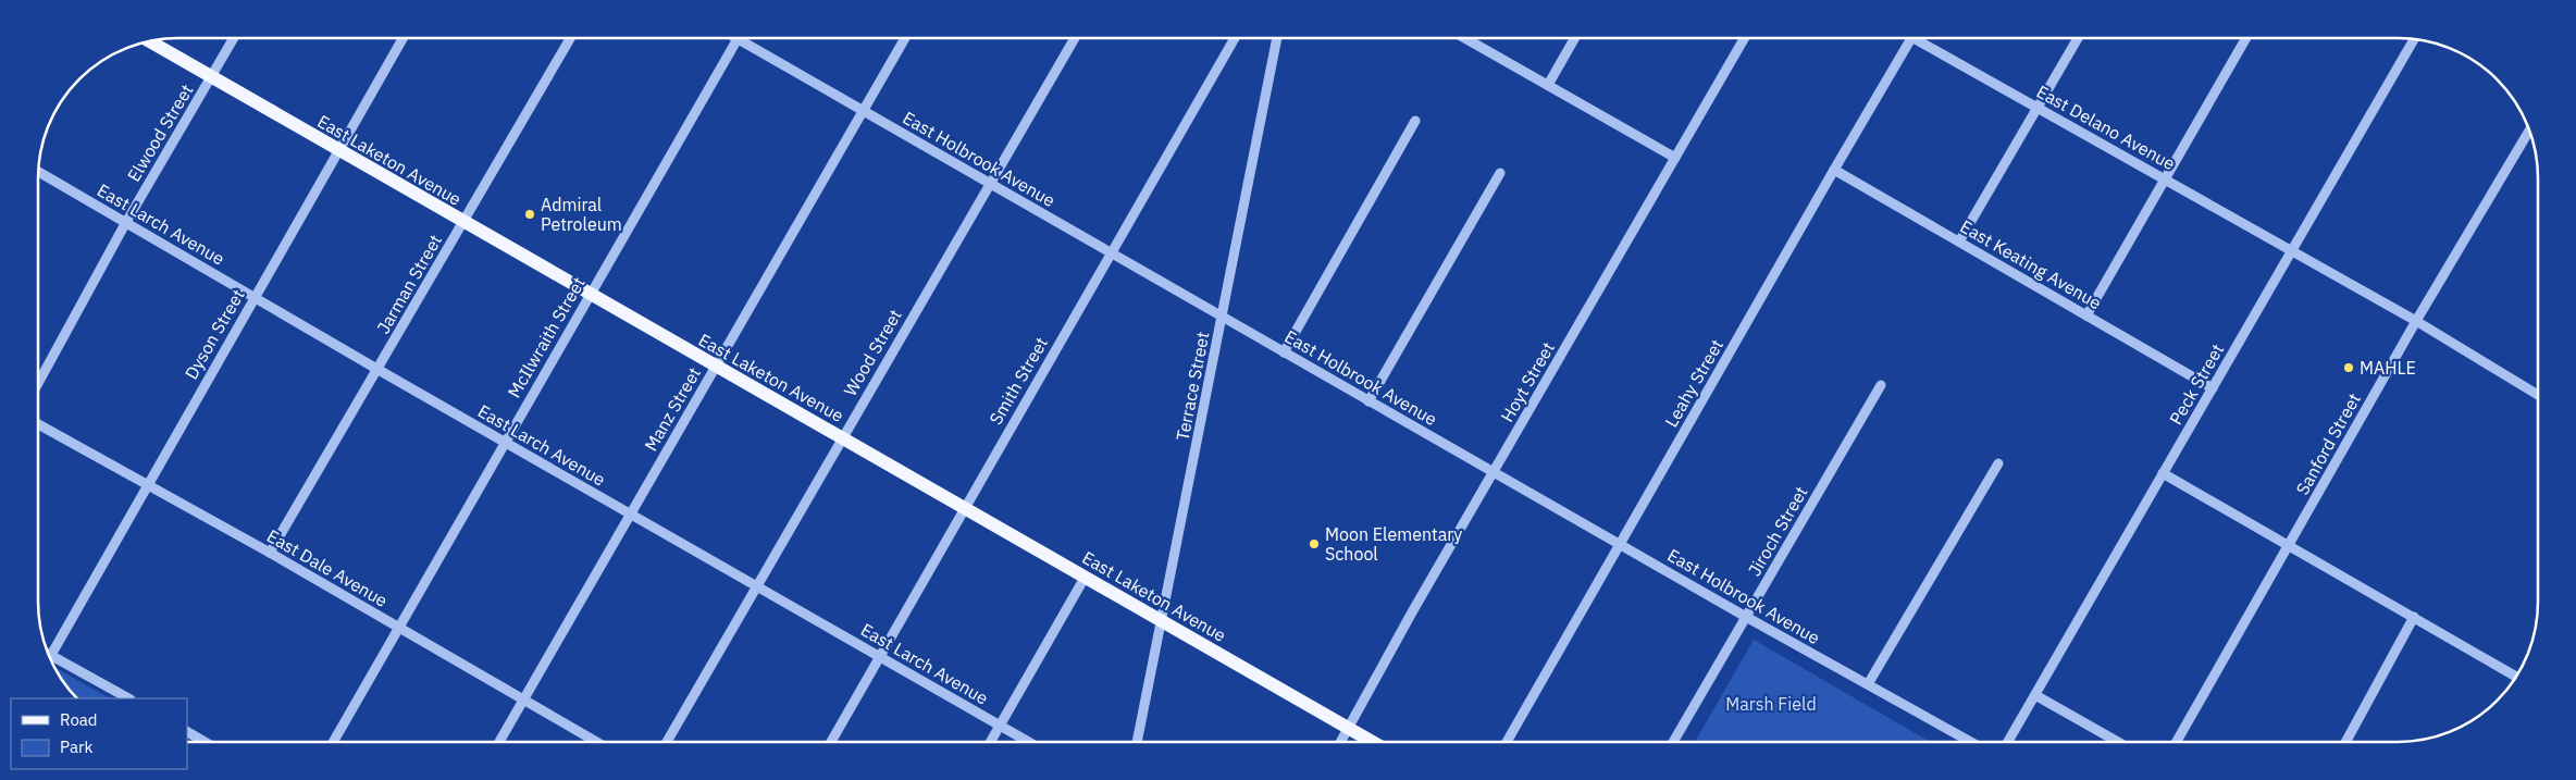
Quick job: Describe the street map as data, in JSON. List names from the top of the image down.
{
  "streets": {
    "main road": ["East Laketon Avenue"],
    "street": [
      "East Delano Avenue",
      "Elwood Street",
      "East Holbrook Avenue",
      "East Larch Avenue",
      "East Keating Avenue",
      "Jarman Street",
      "Dyson Street",
      "McIlwraith Street",
      "Wood Street",
      "Smith Street",
      "Hoyt Street",
      "Leahy Street",
      "Peck Street",
      "Terrace Street",
      "Manz Street",
      "Sanford Street",
      "Jiroch Street",
      "East Dale Avenue"
    ]
  },
  "crossings": [
    ["East Delano Avenue", "Peck Street"],
    ["East Delano Avenue", "Sanford Street"],
    ["Elwood Street", "East Laketon Avenue"],
    ["Elwood Street", "East Larch Avenue"],
    ["East Holbrook Avenue", "McIlwraith Street"],
    ["East Holbrook Avenue", "Wood Street"],
    ["East Holbrook Avenue", "Smith Street"],
    ["East Holbrook Avenue", "Hoyt Street"],
    ["East Holbrook Avenue", "Leahy Street"],
    ["East Holbrook Avenue", "Terrace Street"],
    ["East Holbrook Avenue", "Manz Street"],
    ["East Holbrook Avenue", "Jiroch Street"],
    ["East Laketon Avenue", "Jarman Street"],
    ["East Laketon Avenue", "Dyson Street"],
    ["East Laketon Avenue", "McIlwraith Street"],
    ["East Laketon Avenue", "Wood Street"],
    ["East Laketon Avenue", "Smith Street"],
    ["East Laketon Avenue", "Hoyt Street"],
    ["East Laketon Avenue", "Terrace Street"],
    ["East Laketon Avenue", "Manz Street"],
    ["East Larch Avenue", "Jarman Street"],
    ["East Larch Avenue", "Dyson Street"],
    ["East Larch Avenue", "McIlwraith Street"],
    ["East Larch Avenue", "Wood Street"],
    ["East Larch Avenue", "Smith Street"],
    ["East Larch Avenue", "Manz Street"],
    ["East Keating Avenue", "Leahy Street"],
    ["East Keating Avenue", "Peck Street"],
    ["Jarman Street", "East Dale Avenue"],
    ["Dyson Street", "East Dale Avenue"],
    ["McIlwraith Street", "East Dale Avenue"],
    ["Manz Street", "East Dale Avenue"]
  ],
  "parks": ["Marsh Field"],
  "places": ["Admiral Petroleum", "MAHLE", "Moon Elementary School"],
  "legend": ["Road", "Park"]
}
